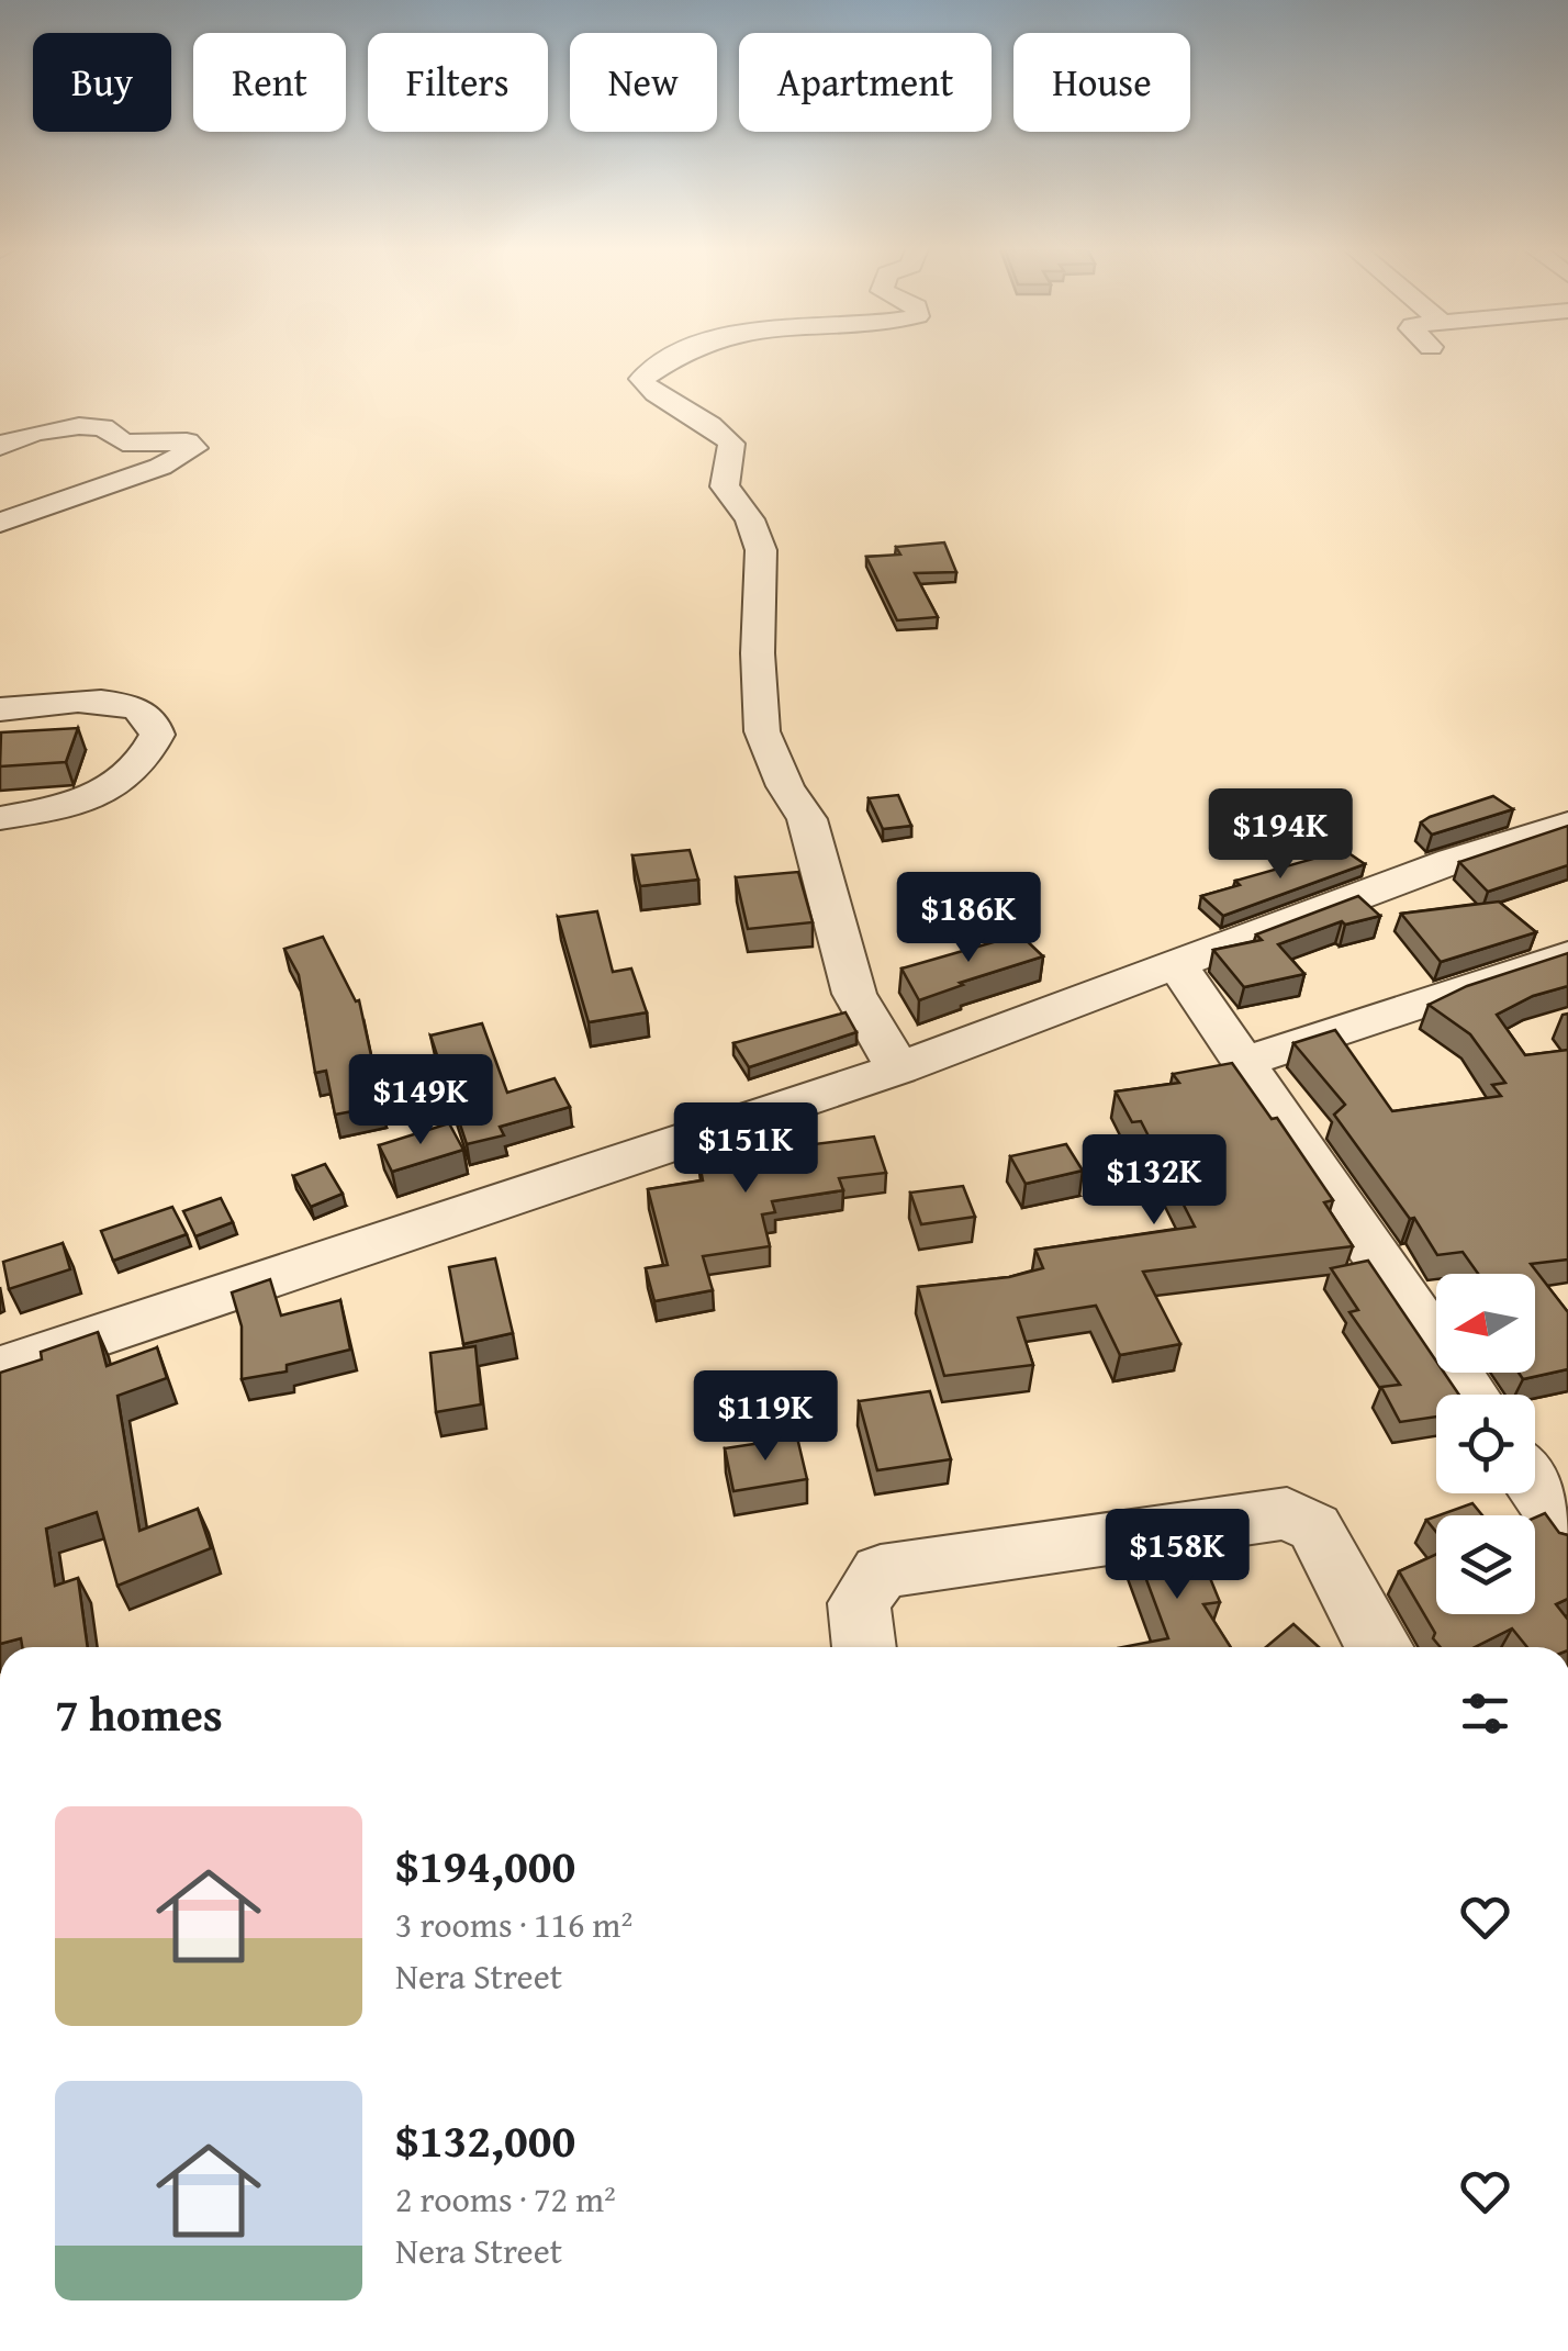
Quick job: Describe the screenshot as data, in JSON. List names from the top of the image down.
{
  "north": "left",
  "page": {
    "chip": [
      "Buy",
      "Rent",
      "Filters",
      "New",
      "Apartment",
      "House"
    ],
    "price": [
      "$194K",
      "$186K",
      "$149K",
      "$151K",
      "$132K",
      "$119K",
      "$158K"
    ],
    "heading": "7 homes",
    "list": [
      {
        "name": "$194,000",
        "note": "3 rooms · 116 m² · Nera Street"
      },
      {
        "name": "$132,000",
        "note": "2 rooms · 72 m² · Nera Street"
      }
    ]
  }
}
